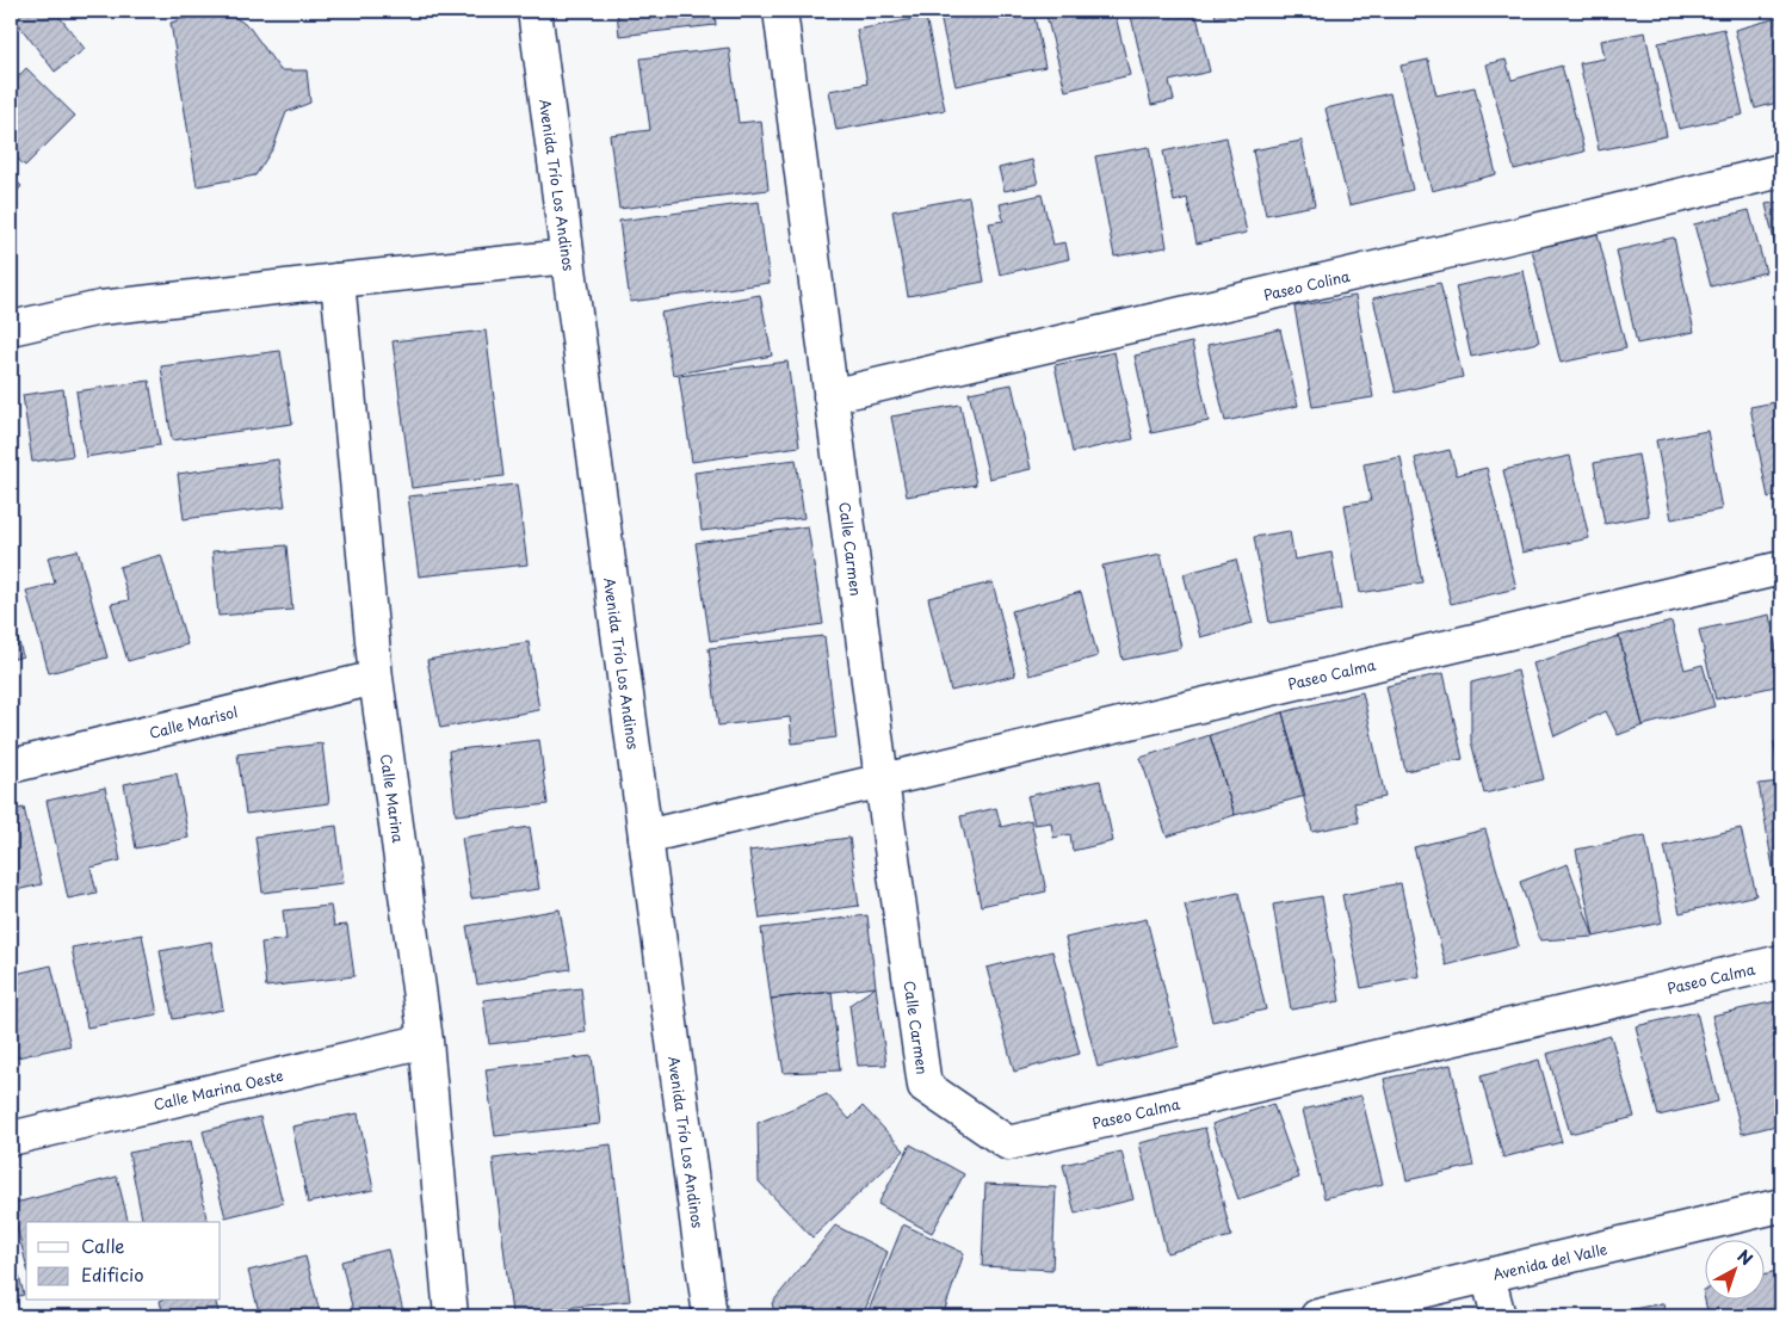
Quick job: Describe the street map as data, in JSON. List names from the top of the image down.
{
  "streets": {
    "street": [
      "Avenida Trío Los Andinos",
      "Paseo Colina",
      "Calle Carmen",
      "Paseo Calma",
      "Calle Marisol",
      "Calle Marina",
      "Calle Marina Oeste",
      "Avenida del Valle"
    ]
  },
  "crossings": [
    ["Avenida Trío Los Andinos", "Paseo Calma"],
    ["Paseo Colina", "Calle Carmen"],
    ["Calle Carmen", "Paseo Calma"],
    ["Calle Marisol", "Calle Marina"],
    ["Calle Marina", "Calle Marina Oeste"]
  ],
  "legend": ["Calle", "Edificio"],
  "north": "top right"
}
